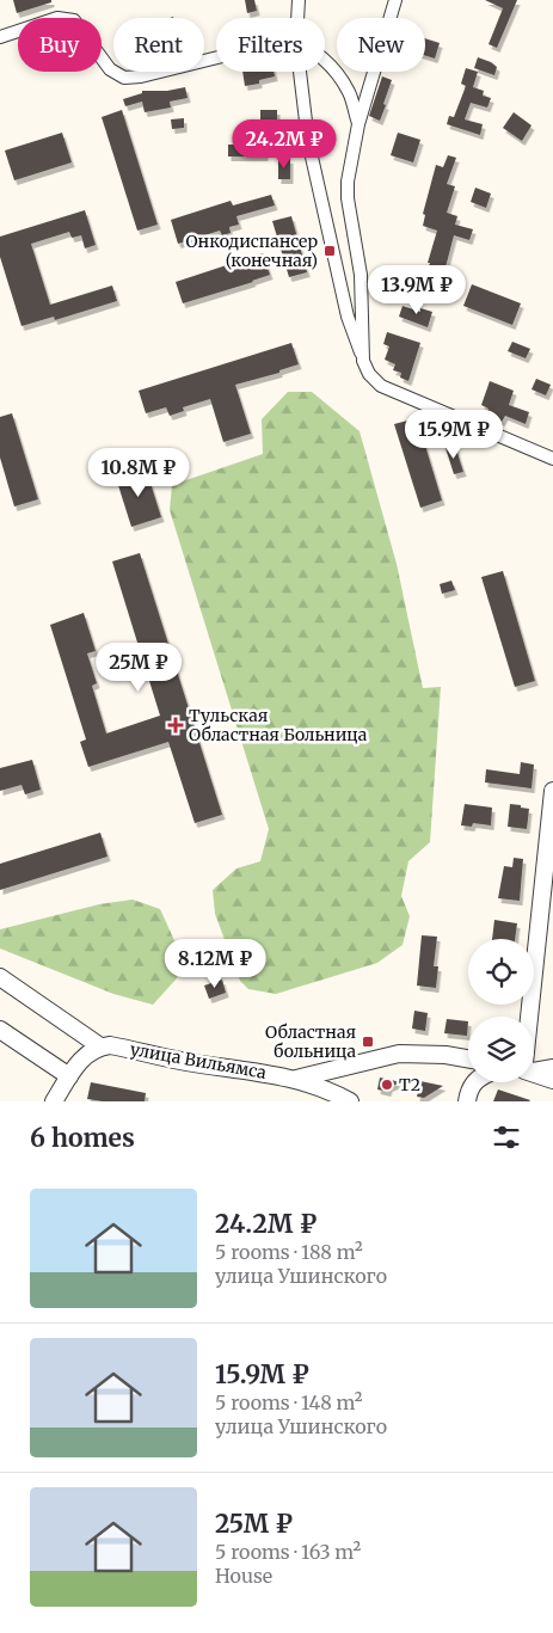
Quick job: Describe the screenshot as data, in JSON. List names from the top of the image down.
{
  "streets": {
    "street": ["улица Вильямса"]
  },
  "places": {
    "transit": ["Онкодиспансер (конечная)", "Областная больница"],
    "health": ["Тульская Областная Больница"],
    "other": ["T2"]
  },
  "page": {
    "chip": [
      "Buy",
      "Rent",
      "Filters",
      "New"
    ],
    "price": [
      "24.2M ₽",
      "13.9M ₽",
      "15.9M ₽",
      "10.8M ₽",
      "25M ₽",
      "8.12M ₽"
    ],
    "heading": "6 homes",
    "list": [
      {
        "name": "24.2M ₽",
        "note": "5 rooms · 188 m² · улица Ушинского"
      },
      {
        "name": "15.9M ₽",
        "note": "5 rooms · 148 m² · улица Ушинского"
      },
      {
        "name": "25M ₽",
        "note": "5 rooms · 163 m² · House"
      }
    ]
  }
}
